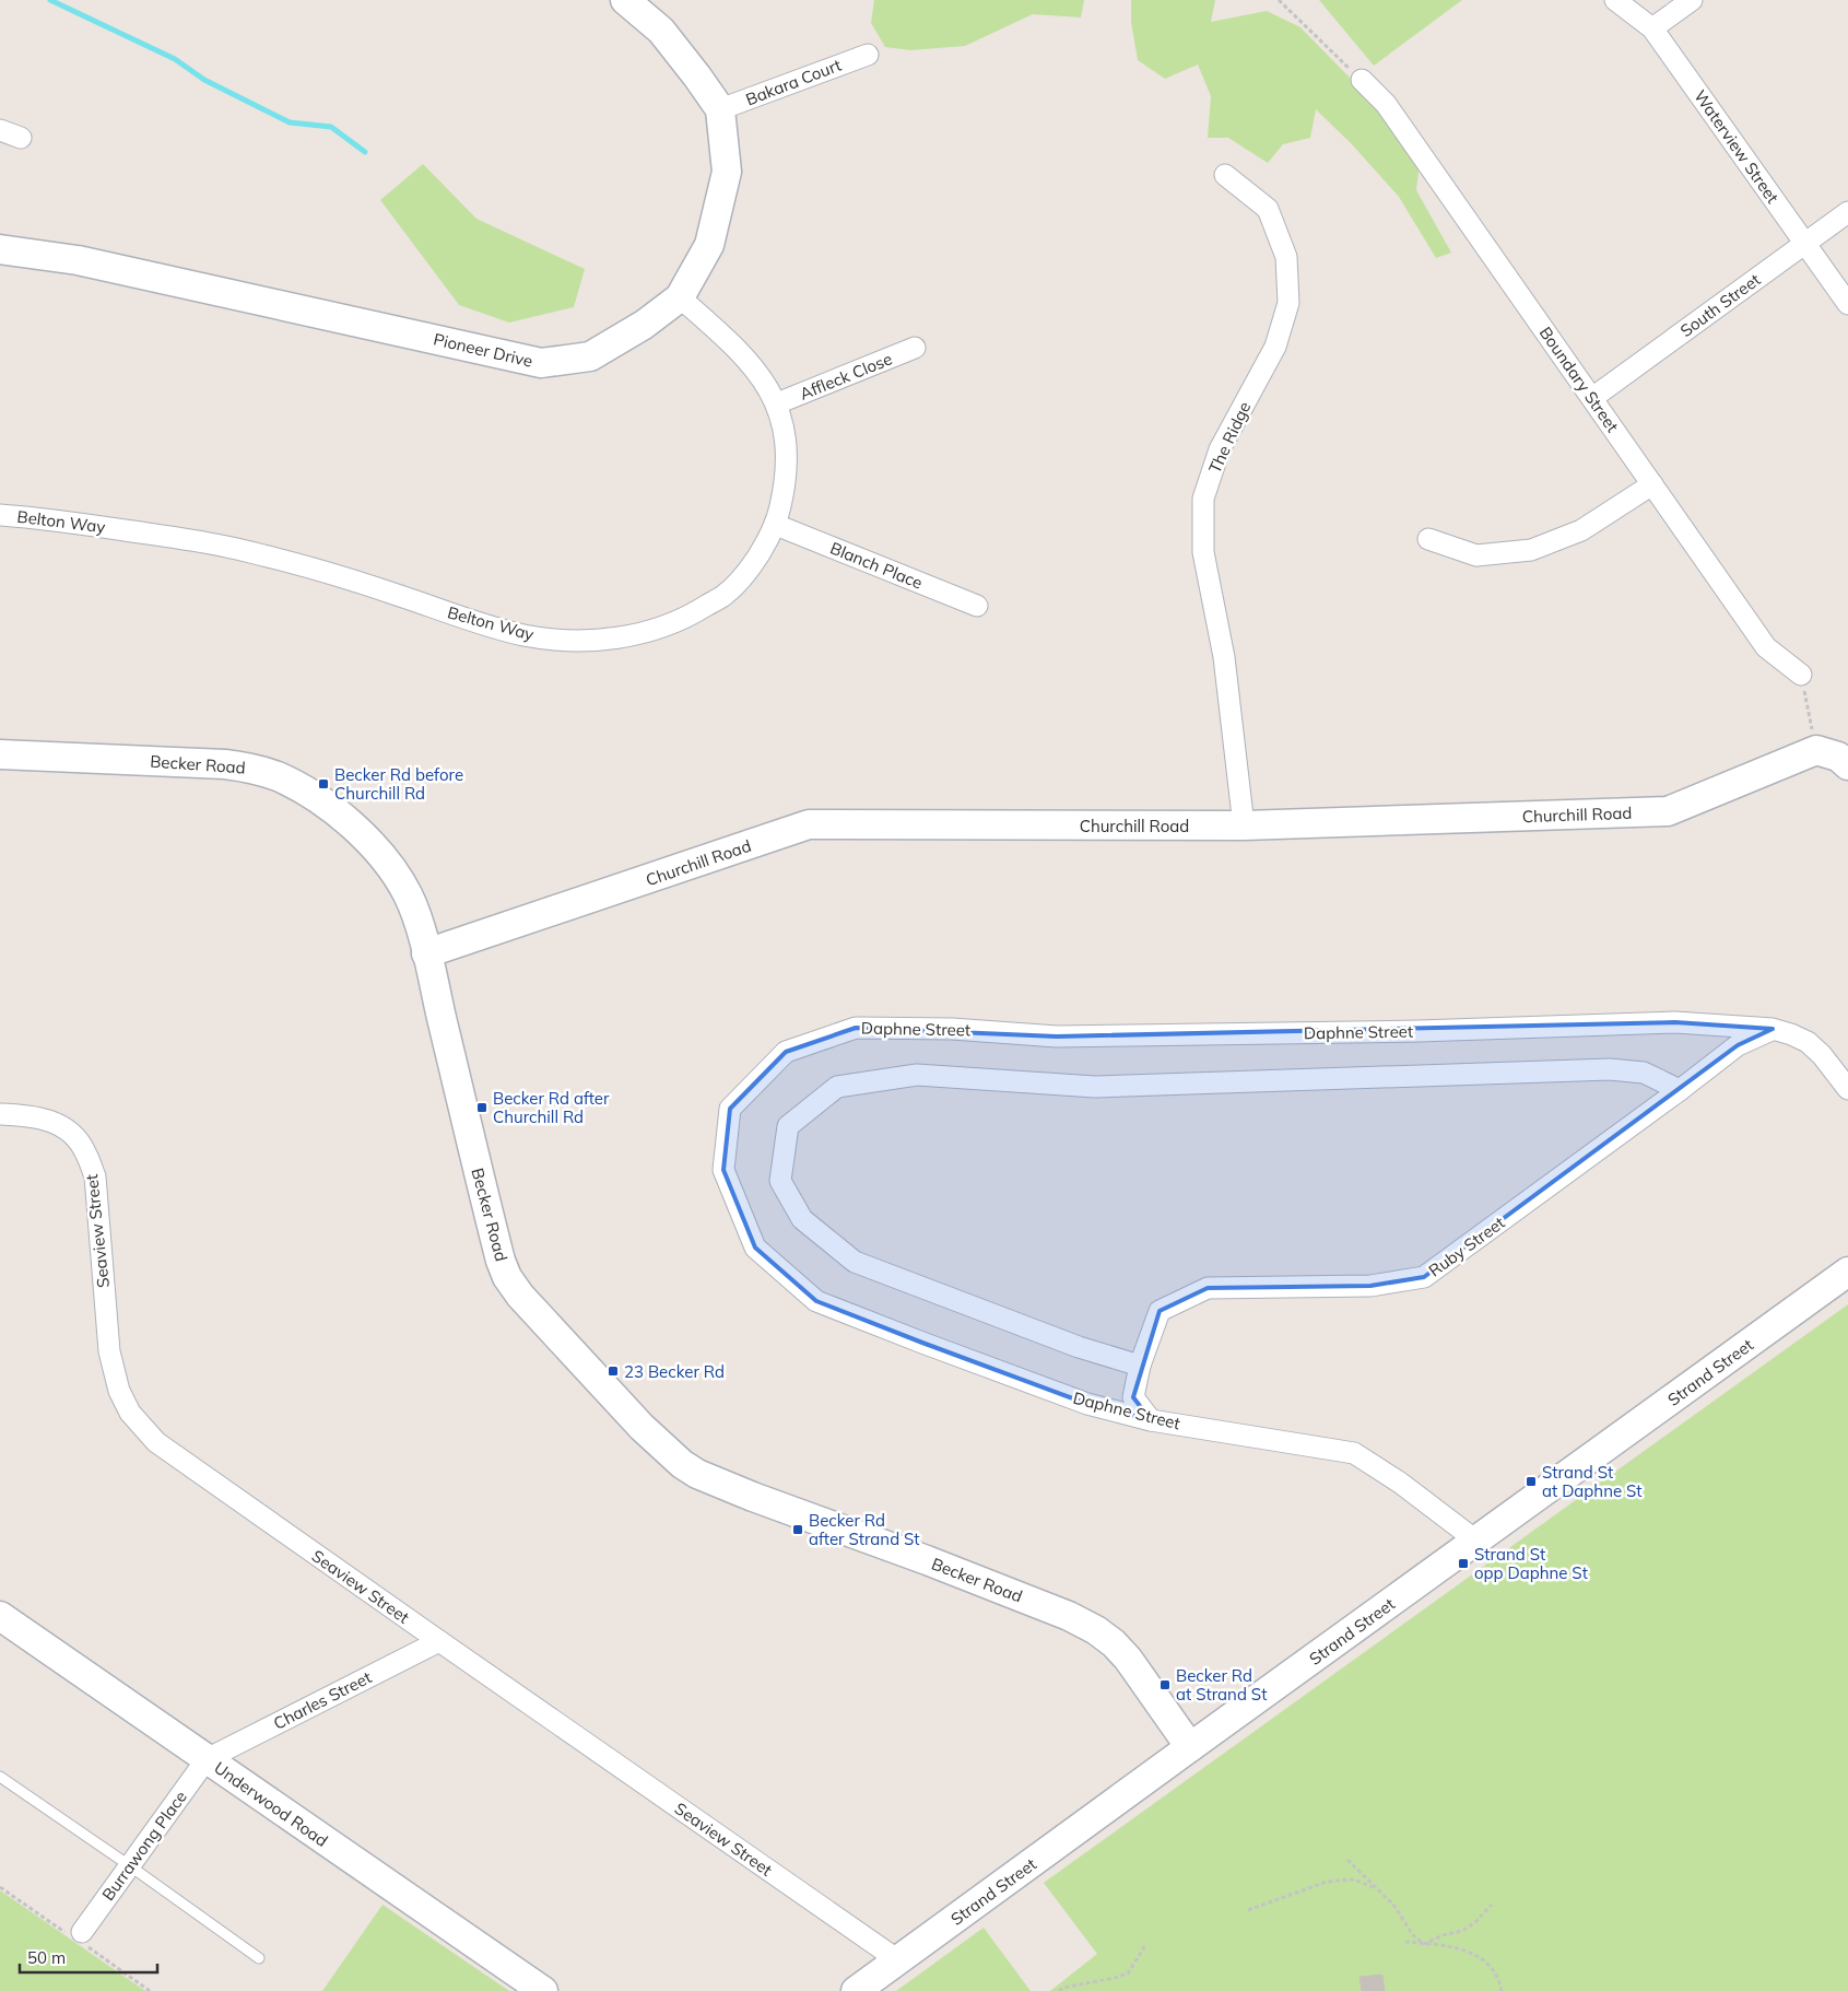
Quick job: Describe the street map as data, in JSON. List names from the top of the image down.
{
  "streets": {
    "street": [
      "Bakara Court",
      "Waterview Street",
      "South Street",
      "Pioneer Drive",
      "Affleck Close",
      "Boundary Street",
      "The Ridge",
      "Belton Way",
      "Blanch Place",
      "Becker Road",
      "Churchill Road",
      "Daphne Street",
      "Seaview Street",
      "Ruby Street",
      "Strand Street",
      "Charles Street",
      "Underwood Road",
      "Burrawong Place"
    ]
  },
  "crossings": [
    ["Bakara Court", "Pioneer Drive"],
    ["Waterview Street", "South Street"],
    ["South Street", "Boundary Street"],
    ["Pioneer Drive", "Belton Way"],
    ["Affleck Close", "Belton Way"],
    ["The Ridge", "Churchill Road"],
    ["Belton Way", "Blanch Place"],
    ["Becker Road", "Churchill Road"],
    ["Becker Road", "Strand Street"],
    ["Daphne Street", "Ruby Street"],
    ["Daphne Street", "Strand Street"],
    ["Seaview Street", "Strand Street"],
    ["Seaview Street", "Charles Street"],
    ["Charles Street", "Underwood Road"],
    ["Charles Street", "Burrawong Place"],
    ["Underwood Road", "Burrawong Place"]
  ],
  "places": {
    "transit": [
      "Becker Rd before Churchill Rd",
      "Becker Rd after Churchill Rd",
      "23 Becker Rd",
      "Strand St at Daphne St",
      "Becker Rd after Strand St",
      "Strand St opp Daphne St",
      "Becker Rd at Strand St"
    ]
  },
  "scale_bar": "50 m"
}
